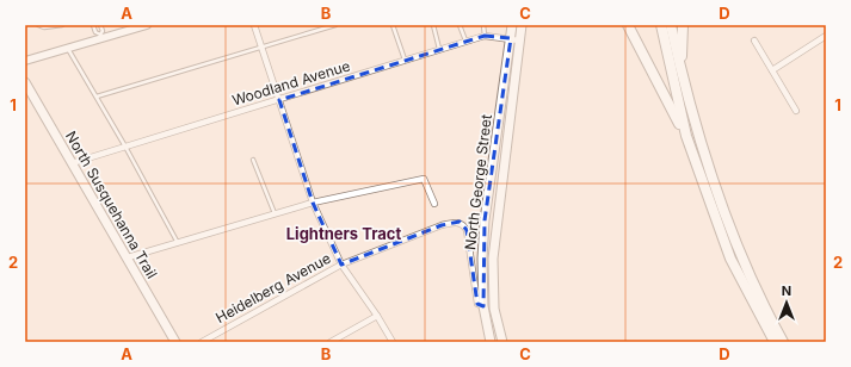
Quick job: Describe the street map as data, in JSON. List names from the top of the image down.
{
  "streets": {
    "main road": ["North George Street", "North Susquehanna Trail"],
    "street": ["Woodland Avenue", "Heidelberg Avenue"]
  },
  "crossings": [
    ["Woodland Avenue", "North George Street"],
    ["Woodland Avenue", "North Susquehanna Trail"],
    ["North George Street", "Heidelberg Avenue"]
  ],
  "districts": ["Lightners Tract"],
  "north": "top",
  "grid": {
    "columns": [
      "A",
      "B",
      "C",
      "D"
    ],
    "rows": ["1", "2"]
  }
}
